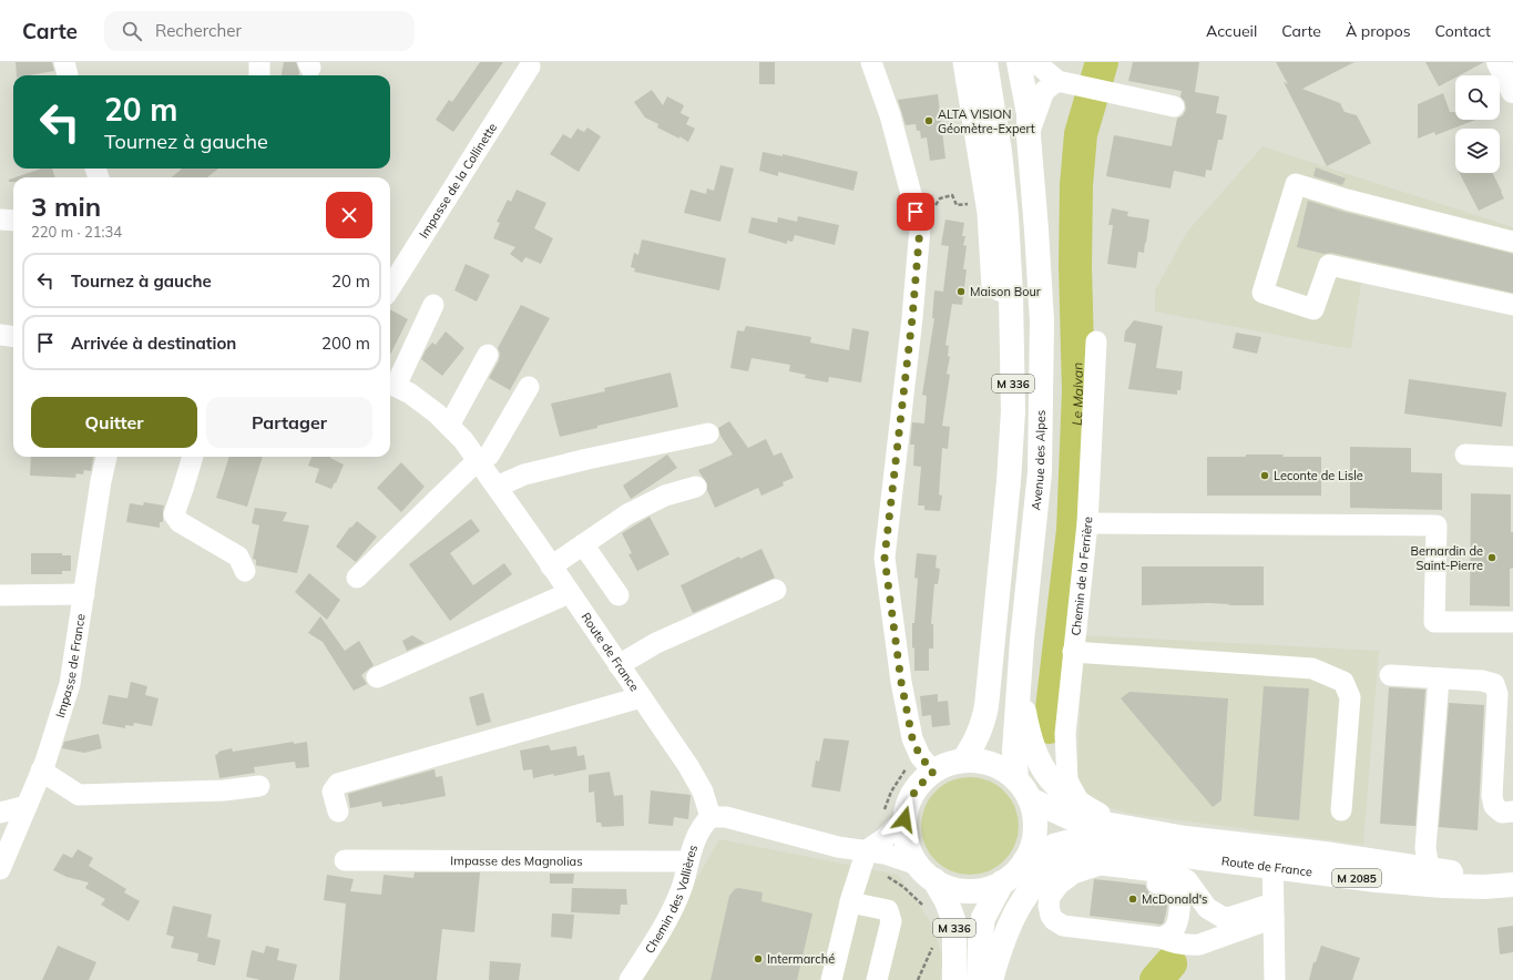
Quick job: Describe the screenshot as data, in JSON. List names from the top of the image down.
{
  "streets": {
    "main road": ["M 336", "Avenue des Alpes", "Route de France"],
    "street": [
      "Impasse de la Collinette",
      "Chemin de la Ferrière",
      "Impasse de France",
      "Impasse des Magnolias",
      "Chemin des Vallières"
    ]
  },
  "crossings": [
    ["M 336", "Avenue des Alpes"],
    ["M 336", "Route de France"],
    ["Avenue des Alpes", "Route de France"],
    ["Route de France", "Chemin des Vallières"],
    ["Impasse des Magnolias", "Chemin des Vallières"]
  ],
  "water": ["Le Malvan"],
  "places": [
    "ALTA VISION Géomètre-Expert",
    "Maison Bour",
    "Leconte de Lisle",
    "Bernardin de Saint-Pierre",
    "McDonald's",
    "Intermarché"
  ],
  "page": {
    "header": "Carte",
    "search": "Rechercher",
    "nav": [
      "Accueil",
      "Carte",
      "À propos",
      "Contact"
    ],
    "turn": ["20 m", "Tournez à gauche"],
    "heading": ["3 min", "220 m · 21:34"],
    "list": [
      {
        "name": "Tournez à gauche",
        "value": "20 m"
      },
      {
        "name": "Arrivée à destination",
        "value": "200 m"
      }
    ],
    "buttons": ["Quitter", "Partager"]
  }
}
